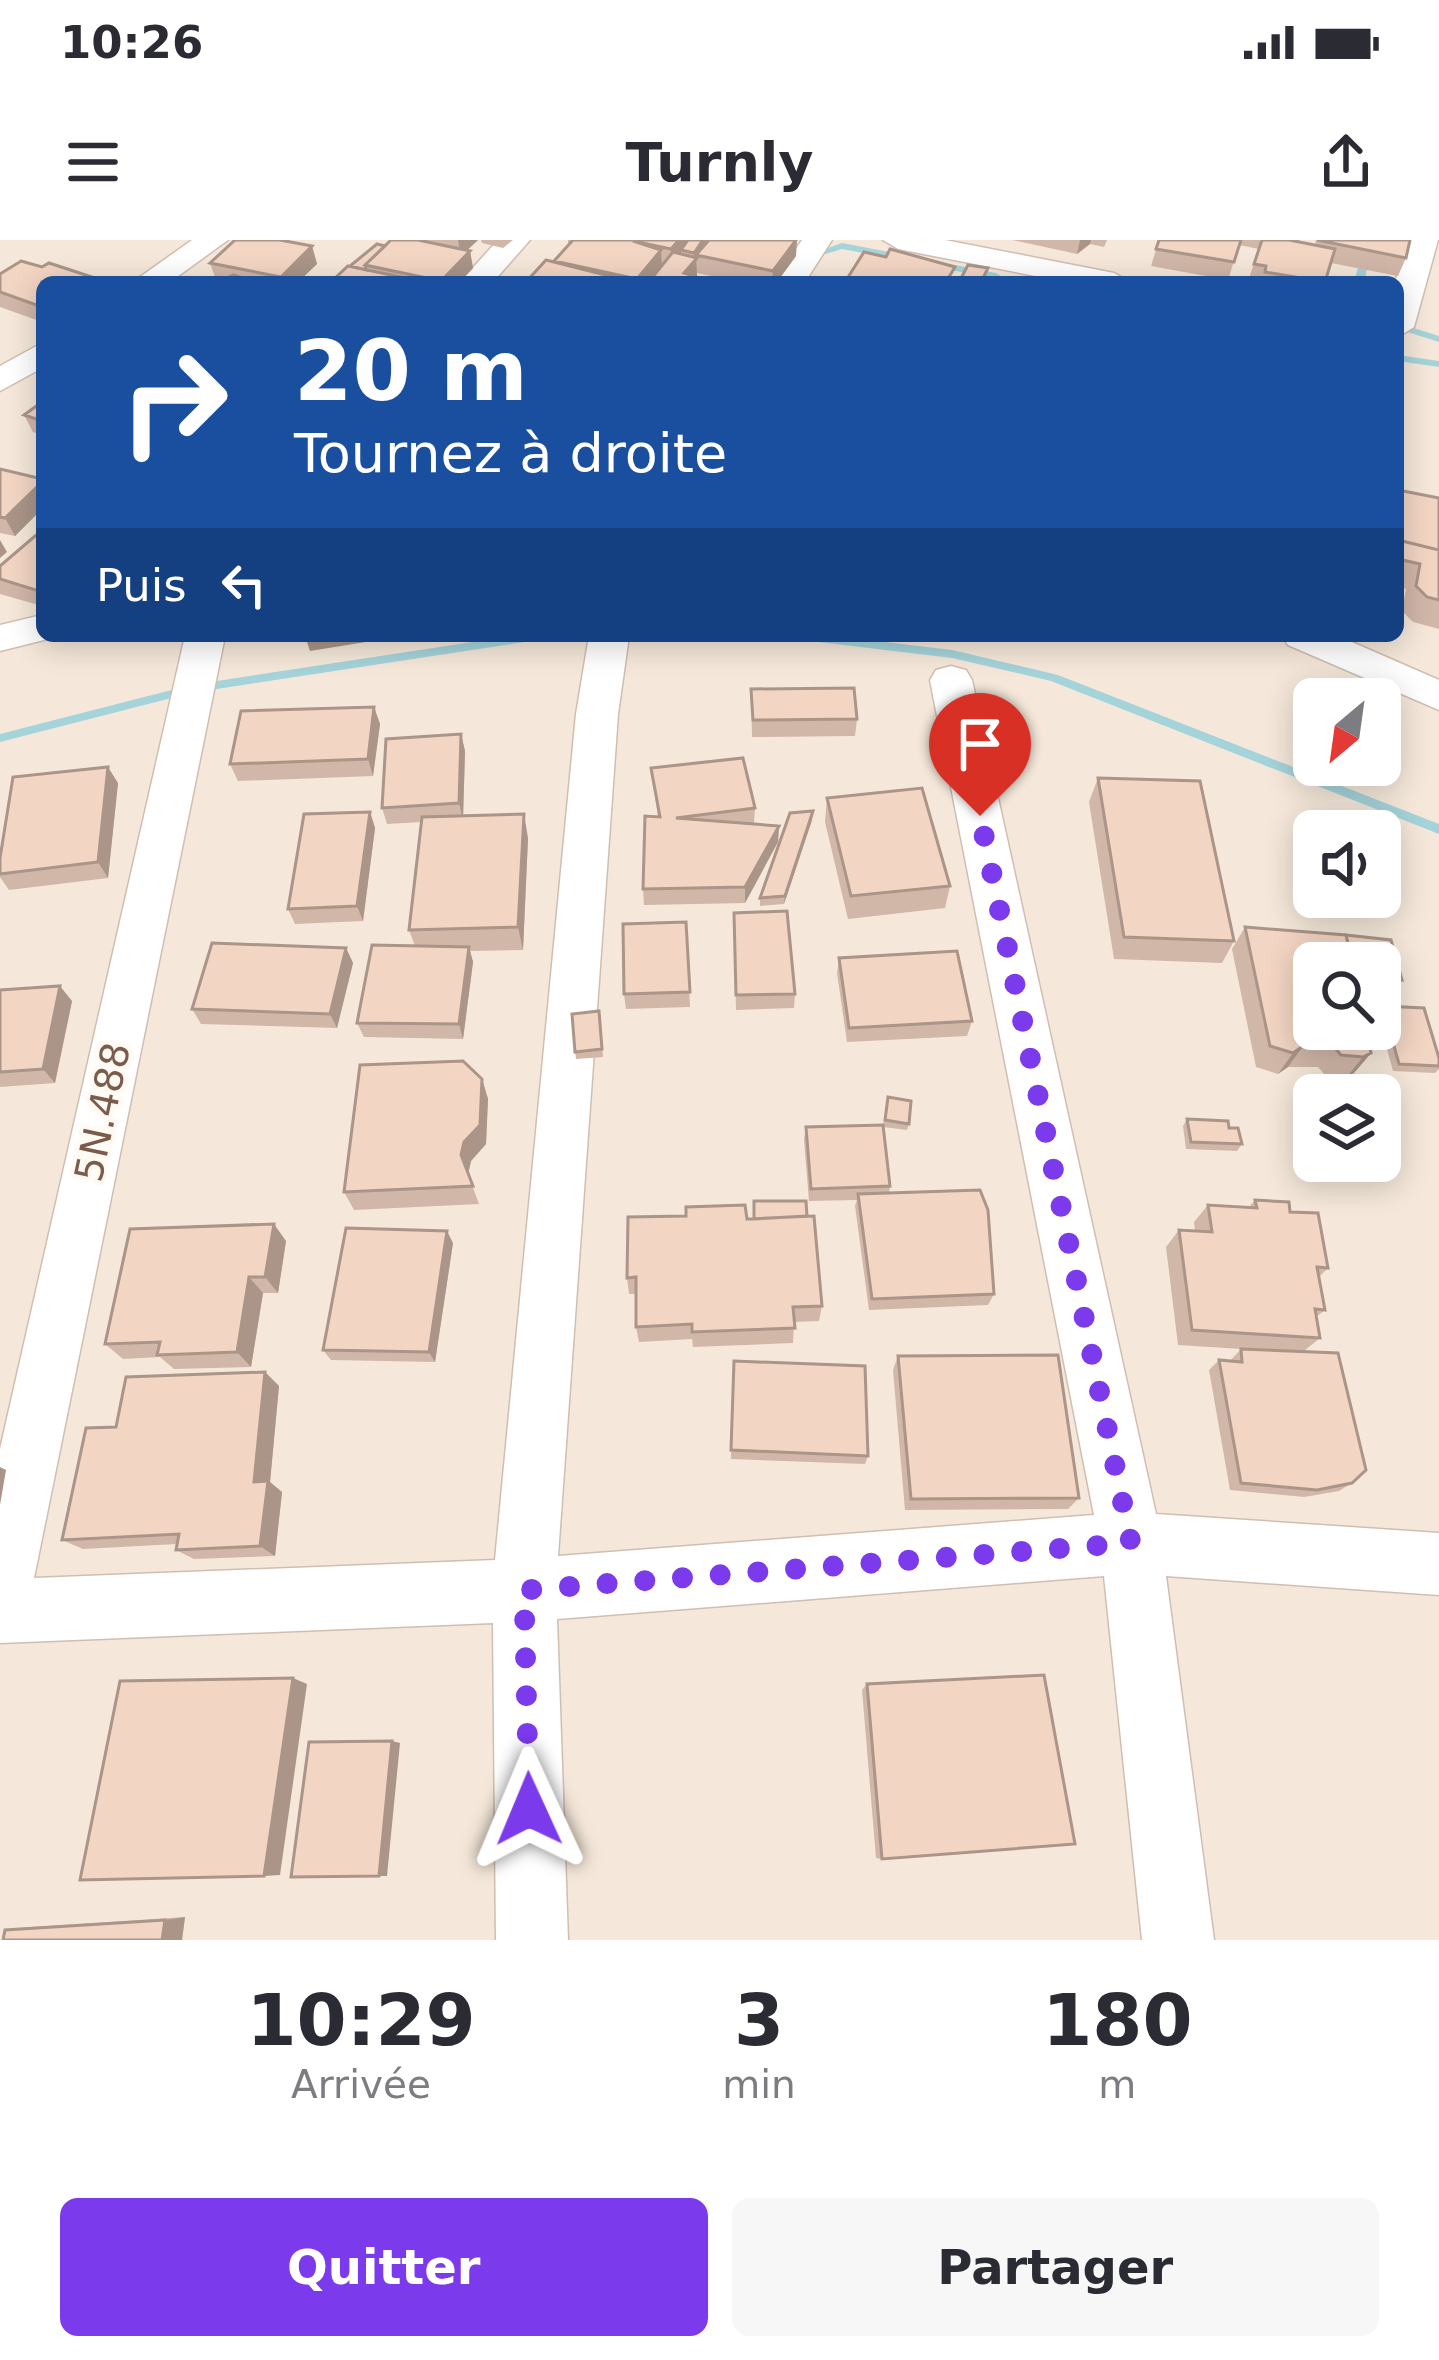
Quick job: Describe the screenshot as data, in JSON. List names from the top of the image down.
{
  "streets": {
    "street": ["5N.488"]
  },
  "north": "bottom left",
  "page": {
    "status": "10:26",
    "header": "Turnly",
    "turn": ["20 m", "Tournez à droite"],
    "then": "Puis",
    "eta": [
      "10:29",
      "Arrivée",
      "3",
      "min",
      "180",
      "m"
    ],
    "buttons": ["Quitter", "Partager"]
  }
}
